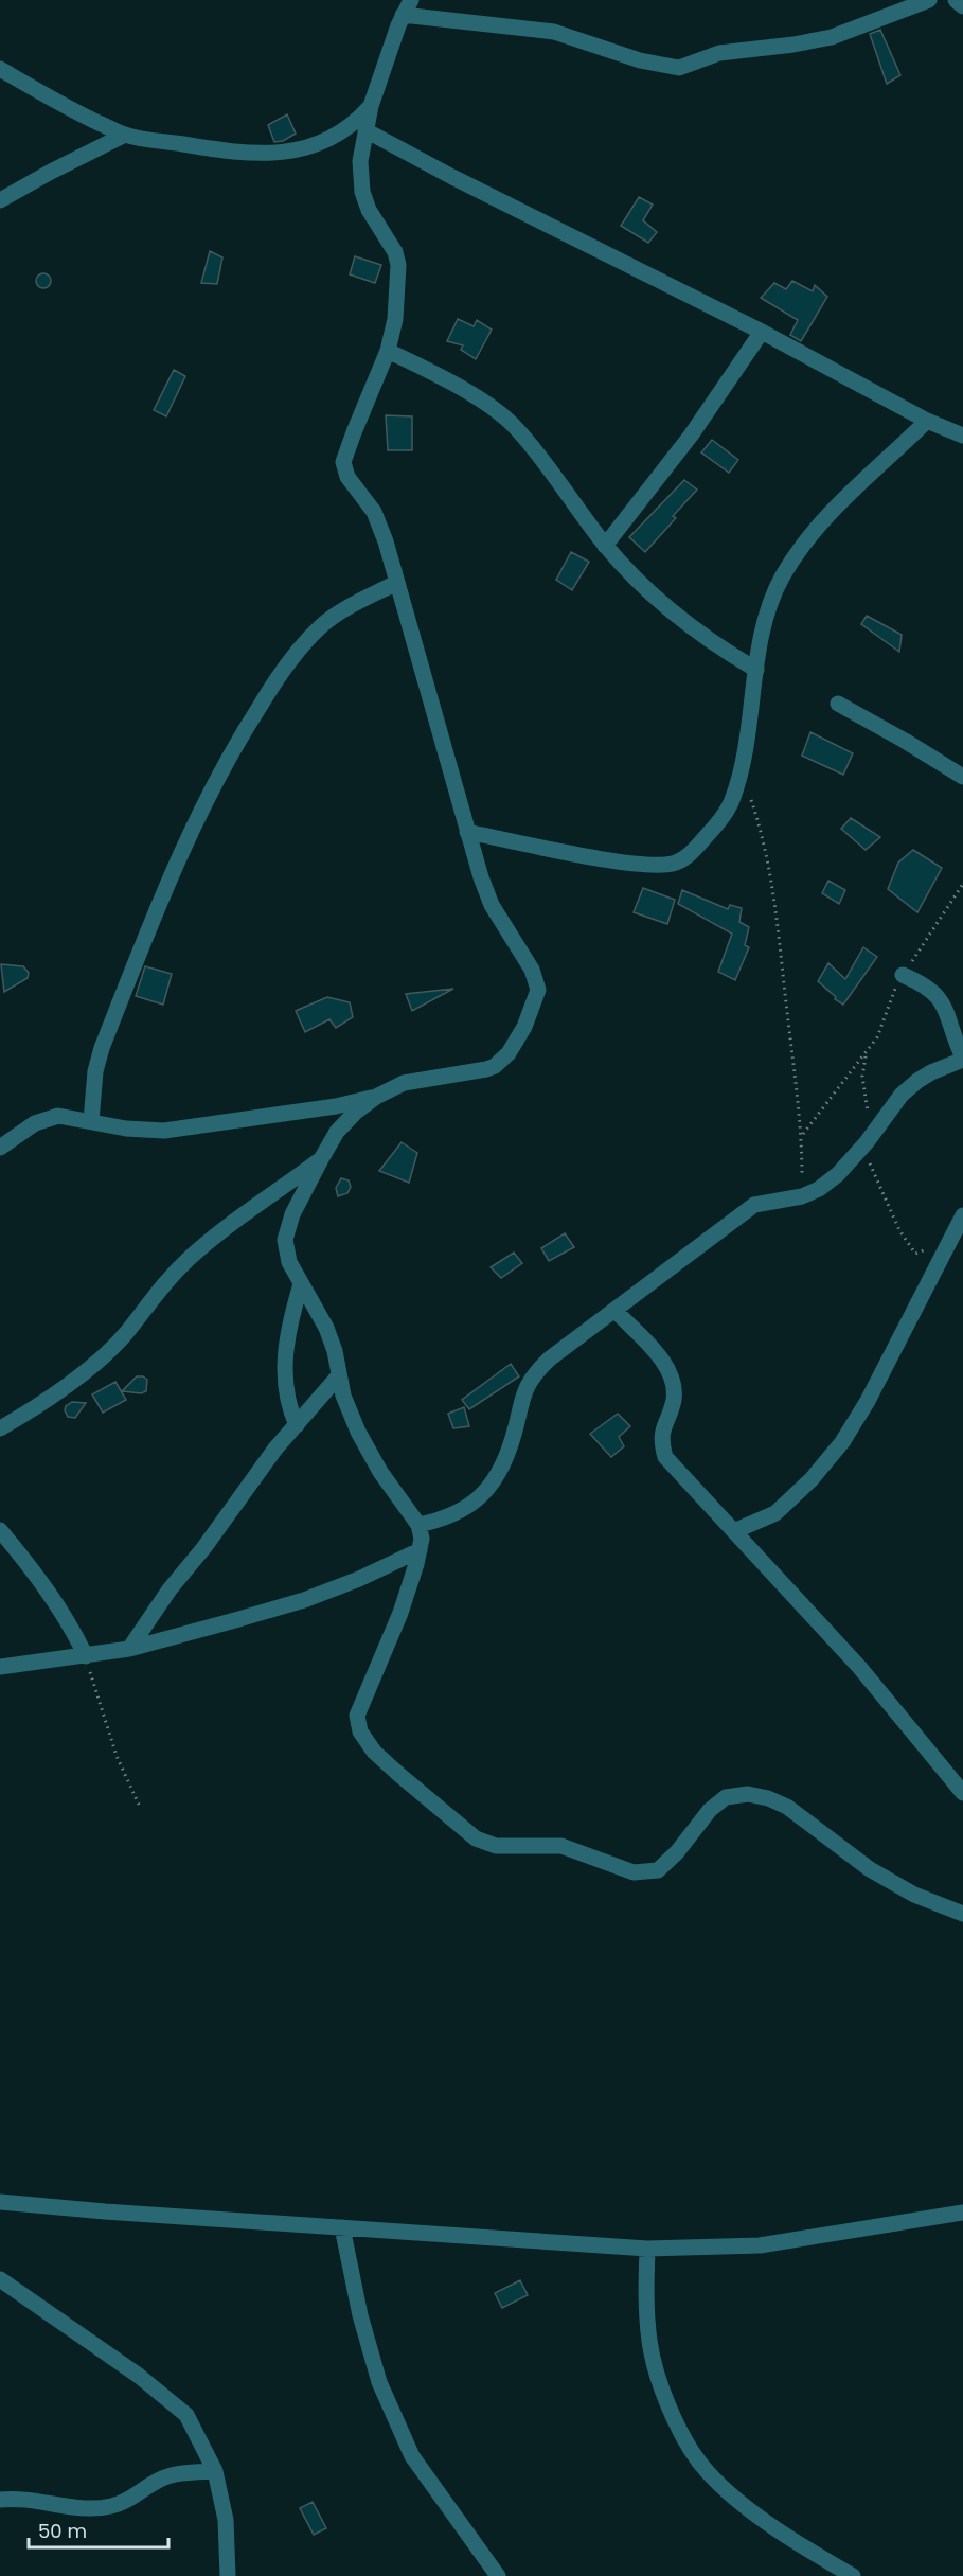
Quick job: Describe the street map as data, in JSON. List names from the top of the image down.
{
  "scale_bar": "50 m"
}
